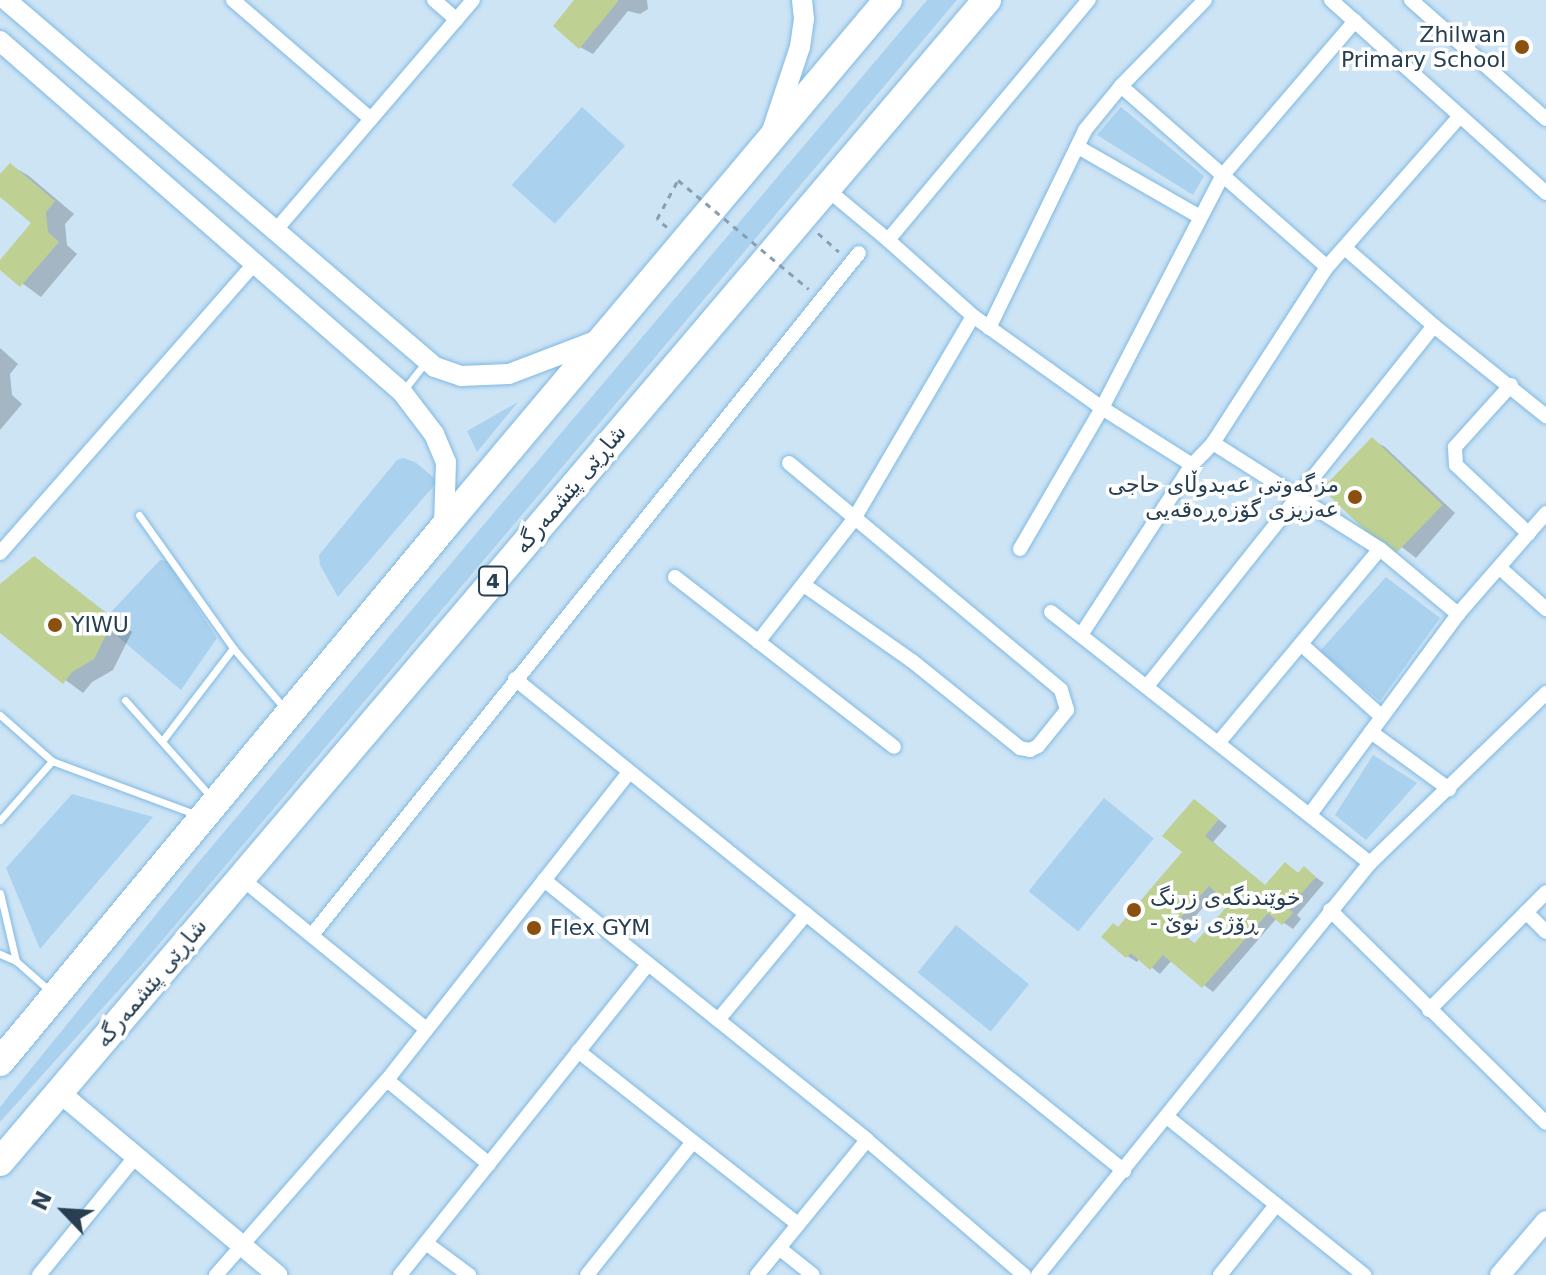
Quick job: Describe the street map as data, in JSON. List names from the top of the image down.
{
  "streets": {
    "highway": ["شاڕێی پێشمەرگە", "4"]
  },
  "places": [
    "Zhilwan Primary School",
    "مزگەوتی عەبدوڵای حاجی عەزیزی گۆزەڕەقەیی",
    "YIWU",
    "خوێندنگەی زرنگ - ڕۆژی نوێ",
    "Flex GYM"
  ],
  "north": "top left"
}
